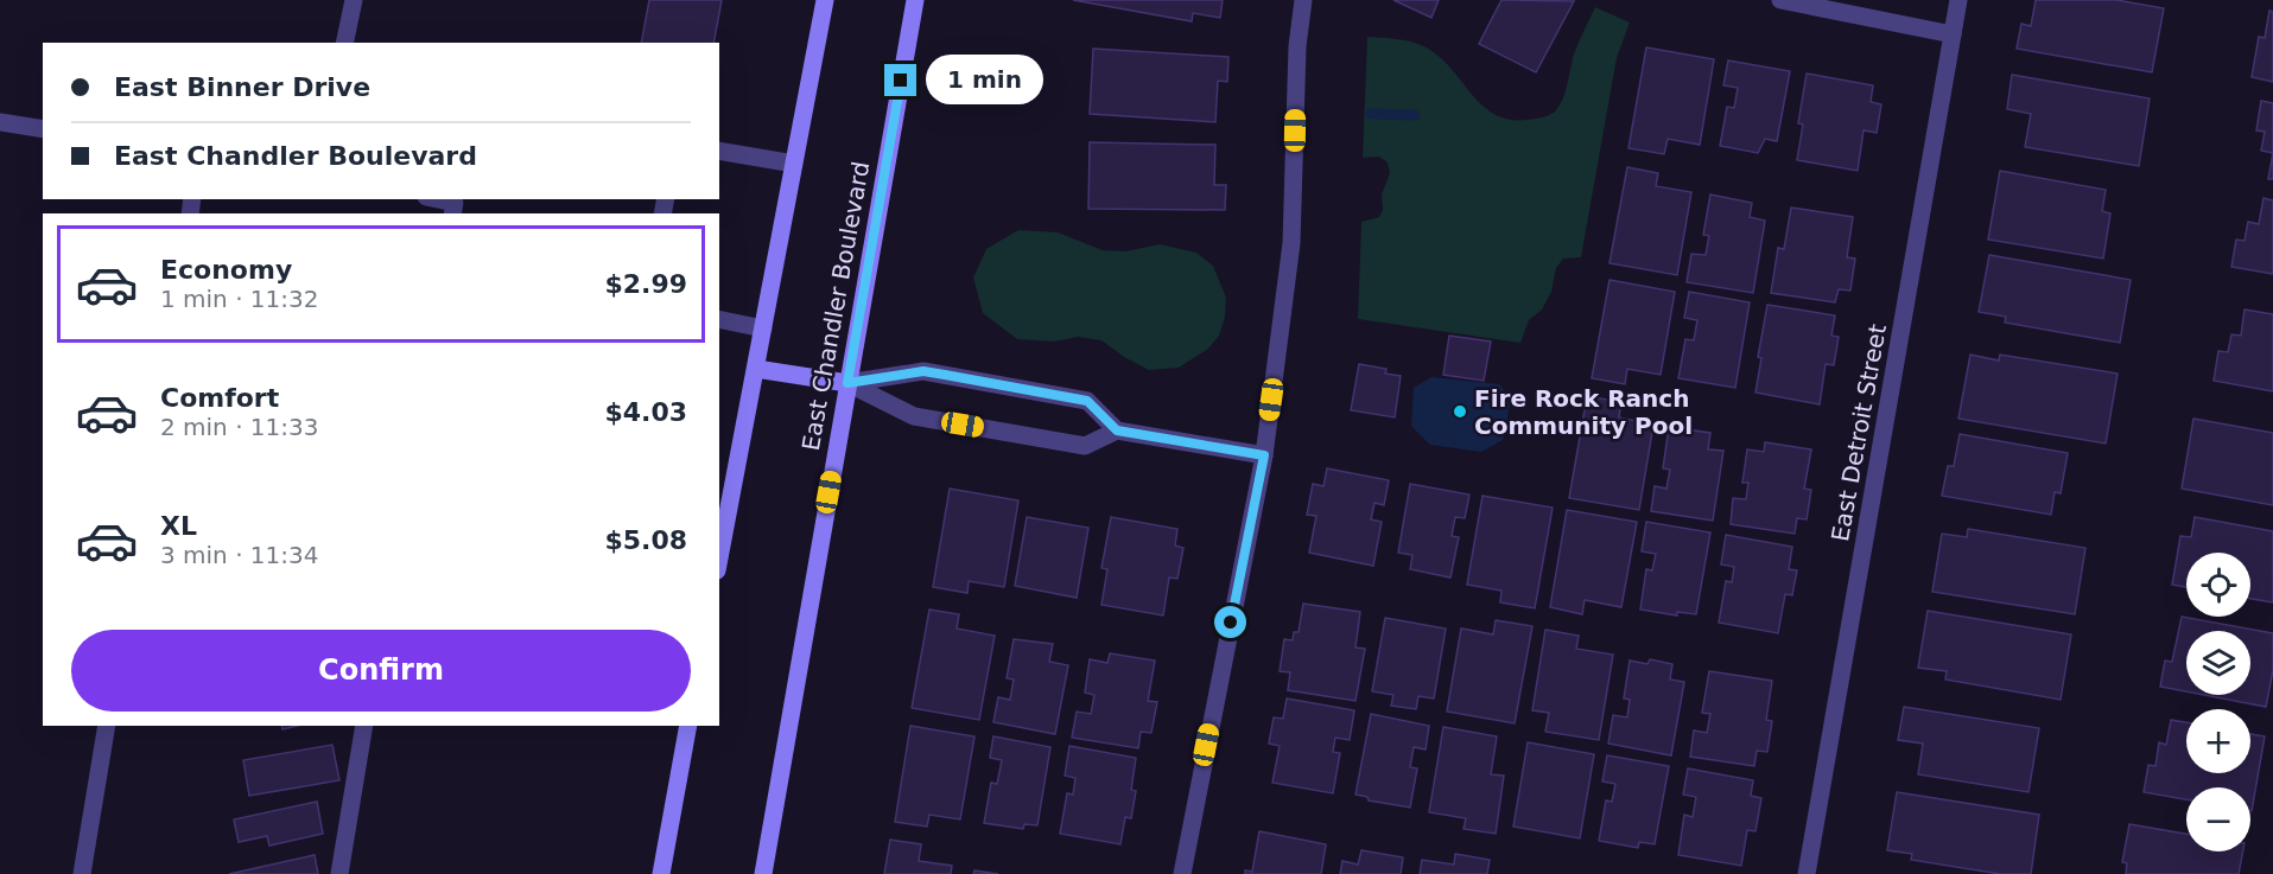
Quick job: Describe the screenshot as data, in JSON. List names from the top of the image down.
{
  "streets": {
    "main road": ["East Chandler Boulevard"],
    "street": ["East Detroit Street"]
  },
  "places": ["Fire Rock Ranch Community Pool"],
  "page": {
    "banner": ["East Binner Drive", "East Chandler Boulevard"],
    "bubble": "1 min",
    "list": [
      {
        "name": "Economy",
        "note": "1 min · 11:32",
        "value": "$2.99"
      },
      {
        "name": "Comfort",
        "note": "2 min · 11:33",
        "value": "$4.03"
      },
      {
        "name": "XL",
        "note": "3 min · 11:34",
        "value": "$5.08"
      }
    ],
    "map_buttons": ["+", "−"],
    "buttons": "Confirm"
  }
}
